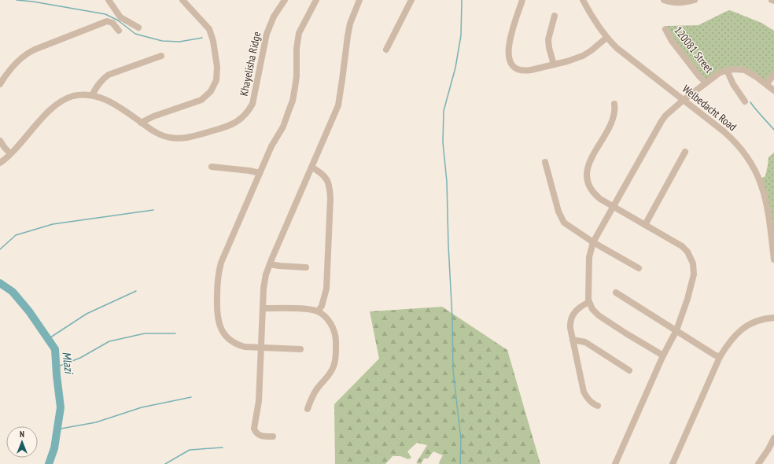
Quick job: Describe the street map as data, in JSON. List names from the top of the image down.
{
  "streets": {
    "street": ["120081 Street", "Khayelisha Ridge", "Welbedacht Road"]
  },
  "water": ["Mlazi"],
  "north": "top"
}
